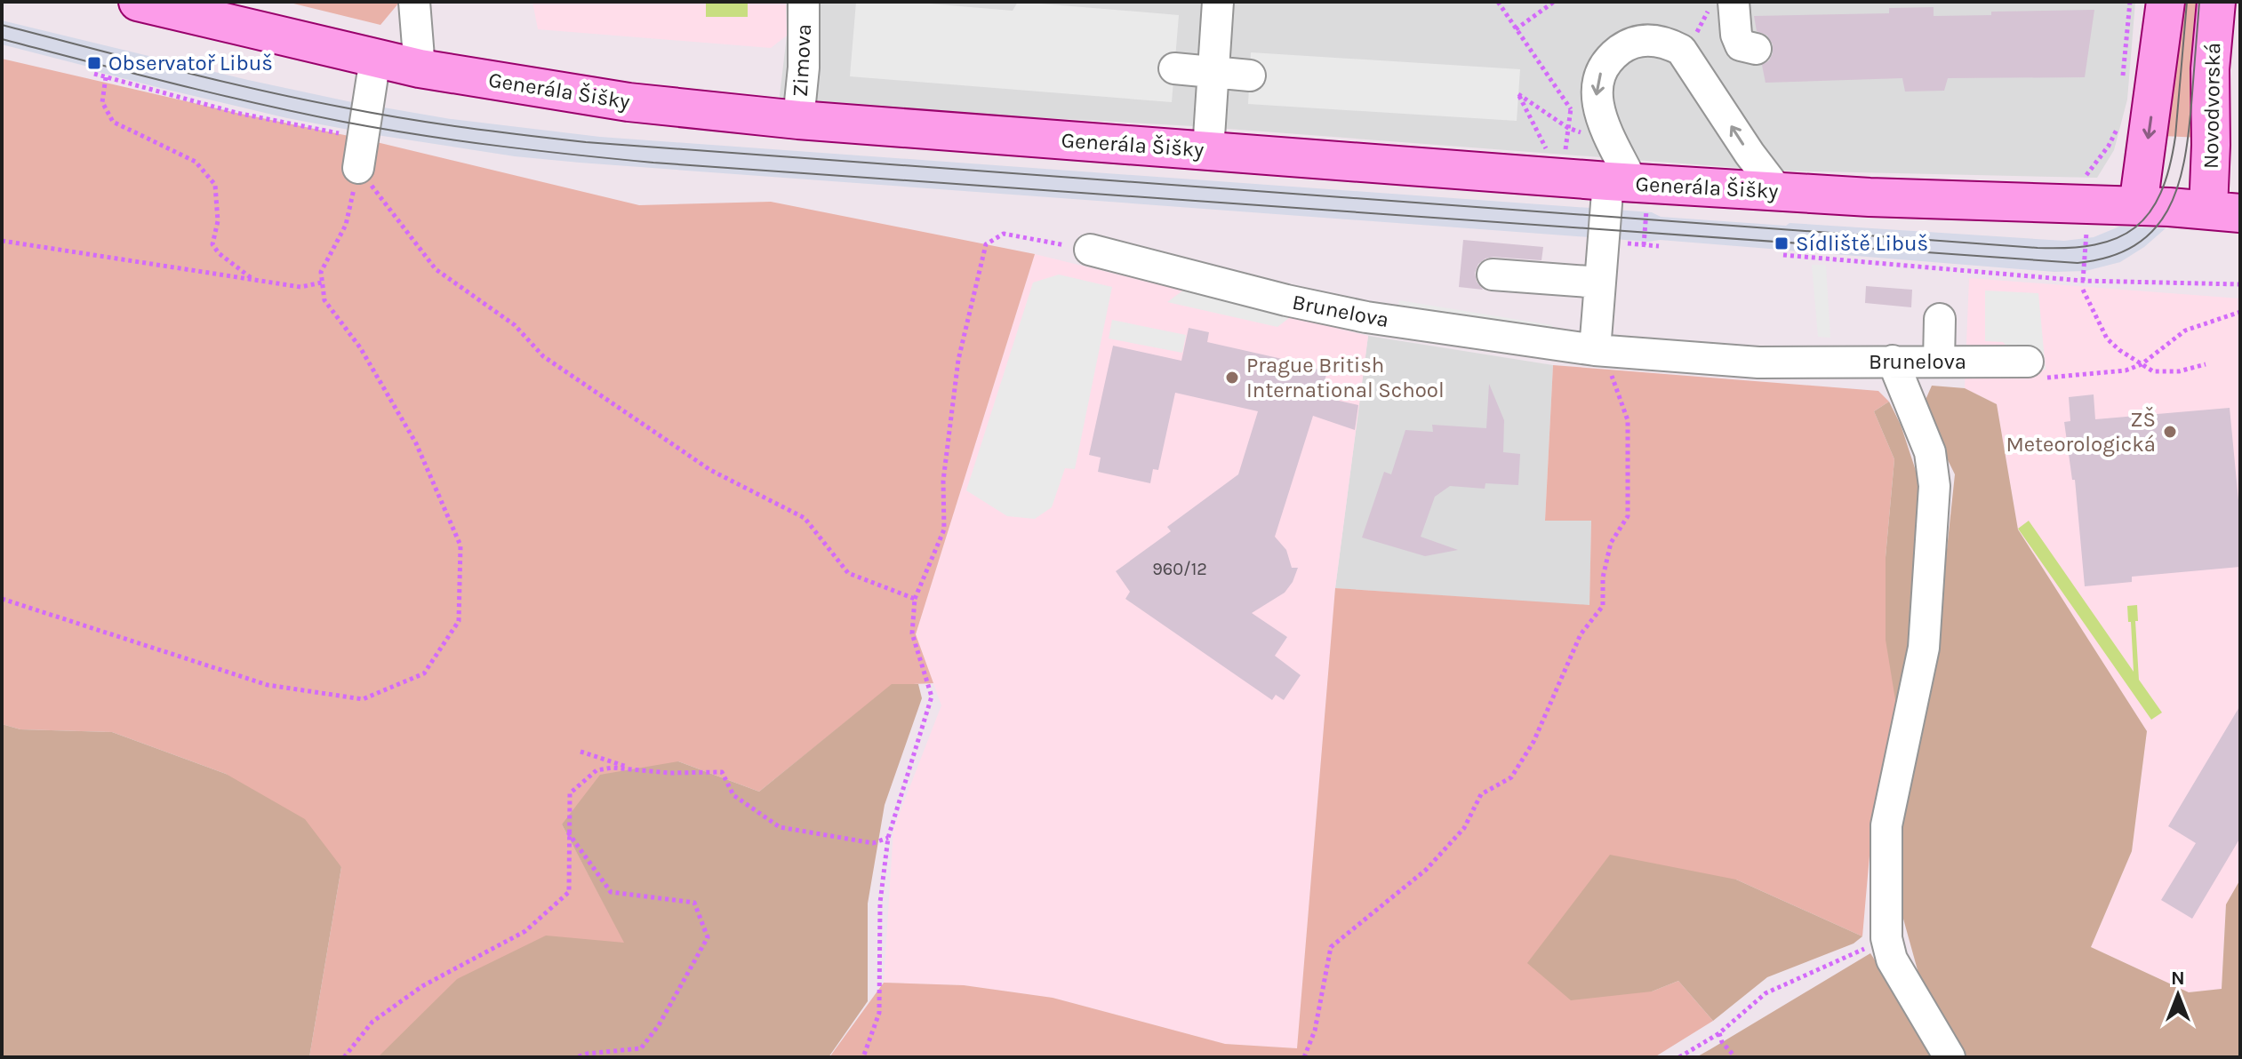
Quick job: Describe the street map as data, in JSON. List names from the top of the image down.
{
  "streets": {
    "main road": ["Generála Šišky", "Novodvorská"],
    "street": ["Zimova", "Brunelova"]
  },
  "crossings": [
    ["Zimova", "Generála Šišky"],
    ["Generála Šišky", "Novodvorská"]
  ],
  "places": {
    "transit": ["Observatoř Libuš", "Sídliště Libuš"],
    "other": ["Prague British International School", "ZŠ Meteorologická"]
  },
  "house_numbers": ["960/12"],
  "north": "top"
}
